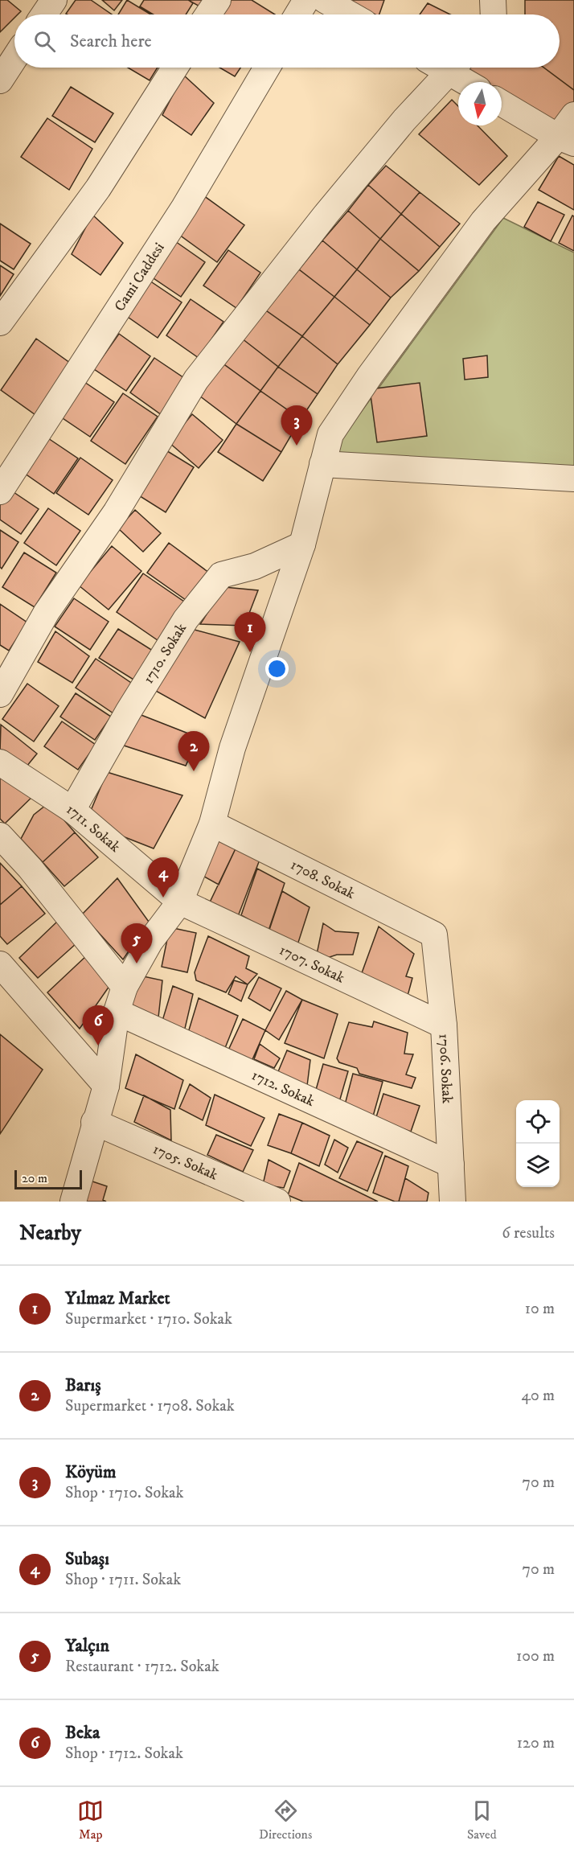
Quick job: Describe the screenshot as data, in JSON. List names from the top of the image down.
{
  "streets": {
    "street": [
      "Cami Caddesi",
      "1710. Sokak",
      "1711. Sokak",
      "1708. Sokak",
      "1707. Sokak",
      "1706. Sokak",
      "1712. Sokak",
      "1705. Sokak"
    ]
  },
  "crossings": [
    ["1710. Sokak", "1711. Sokak"],
    ["1711. Sokak", "1707. Sokak"],
    ["1708. Sokak", "1706. Sokak"],
    ["1707. Sokak", "1706. Sokak"],
    ["1706. Sokak", "1712. Sokak"]
  ],
  "scale_bar": "20 m",
  "north": "bottom",
  "page": {
    "search": "Search here",
    "pins": [
      "3",
      "1",
      "2",
      "4",
      "5",
      "6"
    ],
    "scale": "20 m",
    "heading": ["Nearby", "6 results"],
    "list": [
      {
        "mark": "1",
        "name": "Yılmaz Market",
        "note": "Supermarket · 1710. Sokak",
        "value": "10 m"
      },
      {
        "mark": "2",
        "name": "Barış",
        "note": "Supermarket · 1708. Sokak",
        "value": "40 m"
      },
      {
        "mark": "3",
        "name": "Köyüm",
        "note": "Shop · 1710. Sokak",
        "value": "70 m"
      },
      {
        "mark": "4",
        "name": "Subaşı",
        "note": "Shop · 1711. Sokak",
        "value": "70 m"
      },
      {
        "mark": "5",
        "name": "Yalçın",
        "note": "Restaurant · 1712. Sokak",
        "value": "100 m"
      },
      {
        "mark": "6",
        "name": "Beka",
        "note": "Shop · 1712. Sokak",
        "value": "120 m"
      }
    ],
    "nav": ["Map", "Directions", "Saved"]
  }
}
